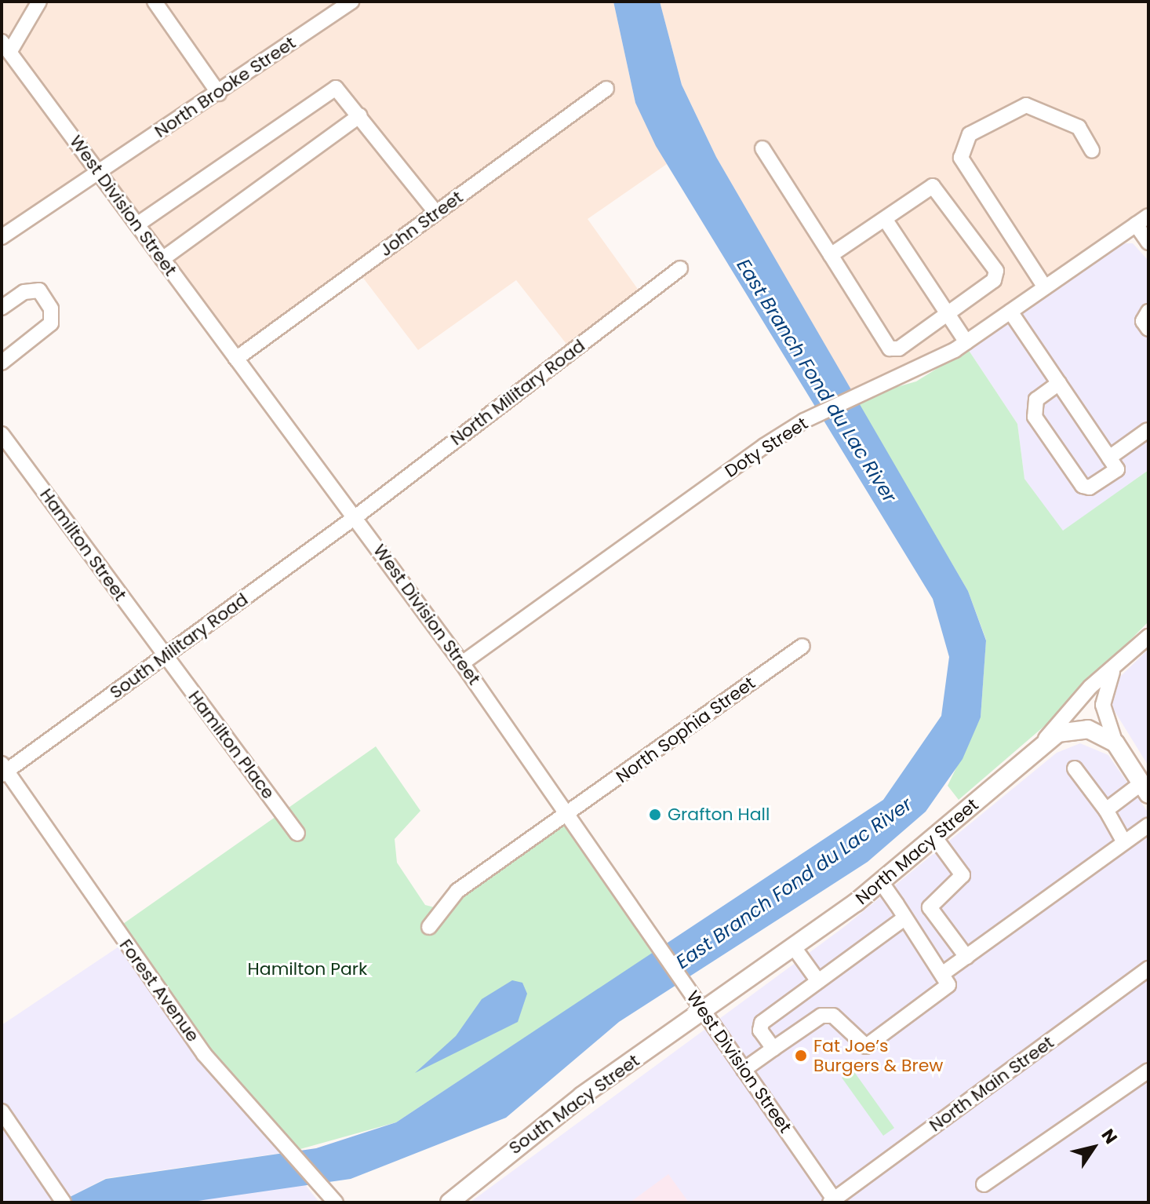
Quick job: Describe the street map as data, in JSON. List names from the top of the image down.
{
  "streets": {
    "main road": ["North Macy Street", "South Macy Street"],
    "street": [
      "North Brooke Street",
      "West Division Street",
      "John Street",
      "North Military Road",
      "Doty Street",
      "Hamilton Street",
      "South Military Road",
      "North Sophia Street",
      "Hamilton Place",
      "Forest Avenue",
      "North Main Street"
    ]
  },
  "crossings": [
    ["North Brooke Street", "West Division Street"],
    ["West Division Street", "John Street"],
    ["West Division Street", "North Military Road"],
    ["West Division Street", "Doty Street"],
    ["West Division Street", "South Military Road"],
    ["West Division Street", "North Sophia Street"],
    ["West Division Street", "North Macy Street"],
    ["West Division Street", "North Main Street"],
    ["West Division Street", "South Macy Street"],
    ["North Military Road", "South Military Road"],
    ["Hamilton Street", "South Military Road"],
    ["Hamilton Street", "Hamilton Place"],
    ["South Military Road", "Hamilton Place"],
    ["South Military Road", "Forest Avenue"],
    ["North Macy Street", "South Macy Street"]
  ],
  "water": ["East Branch Fond du Lac River"],
  "parks": ["Hamilton Park"],
  "places": ["Grafton Hall", "Fat Joe’s Burgers & Brew"],
  "north": "top right"
}
